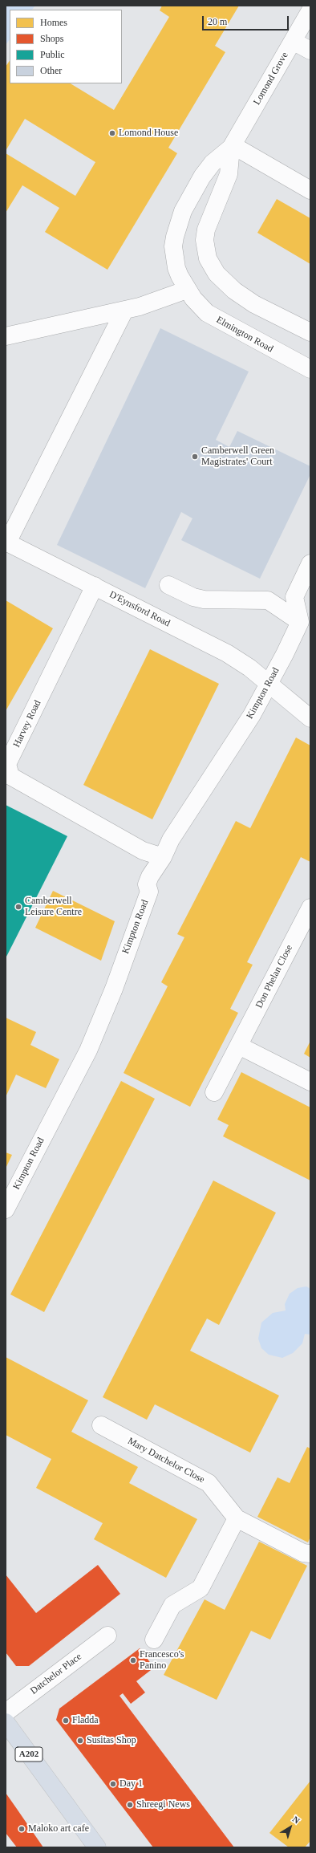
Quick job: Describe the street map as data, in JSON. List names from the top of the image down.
{
  "streets": {
    "highway": ["A202"],
    "street": [
      "Lomond Grove",
      "Elmington Road",
      "D'Eynsford Road",
      "Kimpton Road",
      "Harvey Road",
      "Don Phelan Close",
      "Mary Datchelor Close",
      "Datchelor Place"
    ]
  },
  "crossings": [
    ["Lomond Grove", "Elmington Road"],
    ["D'Eynsford Road", "Kimpton Road"],
    ["D'Eynsford Road", "Harvey Road"],
    ["Kimpton Road", "Harvey Road"]
  ],
  "places": [
    "Lomond House",
    "Camberwell Green Magistrates' Court",
    "Camberwell Leisure Centre",
    "Francesco's Panino",
    "Fladda",
    "Susitas Shop",
    "Day 1",
    "Shreegi News",
    "Maloko art cafe"
  ],
  "legend": [
    "Homes",
    "Shops",
    "Public",
    "Other"
  ],
  "scale_bar": "20 m",
  "north": "top right"
}
